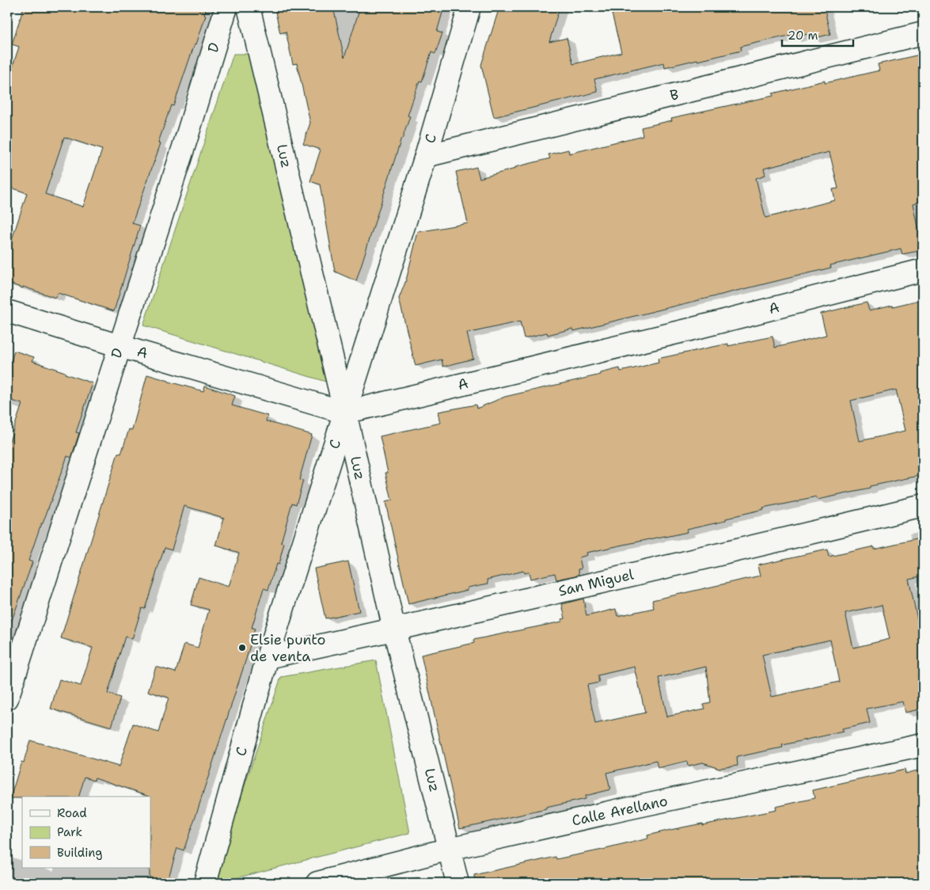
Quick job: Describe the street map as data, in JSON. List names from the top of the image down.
{
  "streets": {
    "street": [
      "D",
      "B",
      "C",
      "Luz",
      "A",
      "San Miguel",
      "Calle Arellano"
    ]
  },
  "crossings": [
    ["D", "A"],
    ["B", "C"],
    ["C", "Luz"],
    ["C", "A"],
    ["C", "San Miguel"],
    ["Luz", "A"],
    ["Luz", "San Miguel"],
    ["Luz", "Calle Arellano"]
  ],
  "places": ["Elsie punto de venta"],
  "legend": ["Road", "Park", "Building"],
  "scale_bar": "20 m"
}
